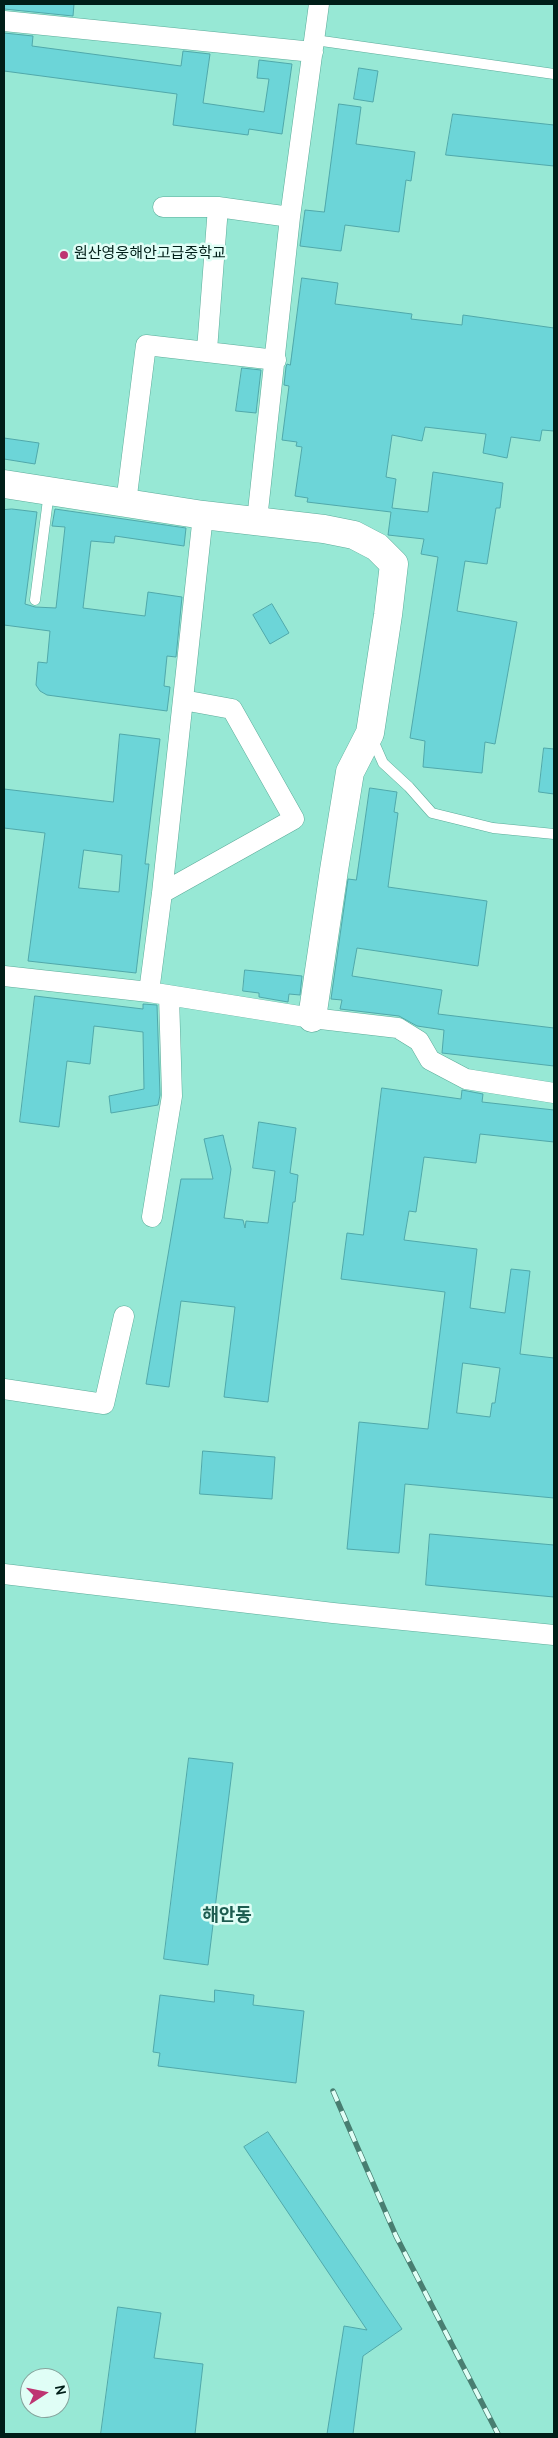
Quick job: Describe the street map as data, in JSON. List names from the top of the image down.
{
  "districts": ["해안동"],
  "places": ["원산영웅해안고급중학교"],
  "north": "right"
}
